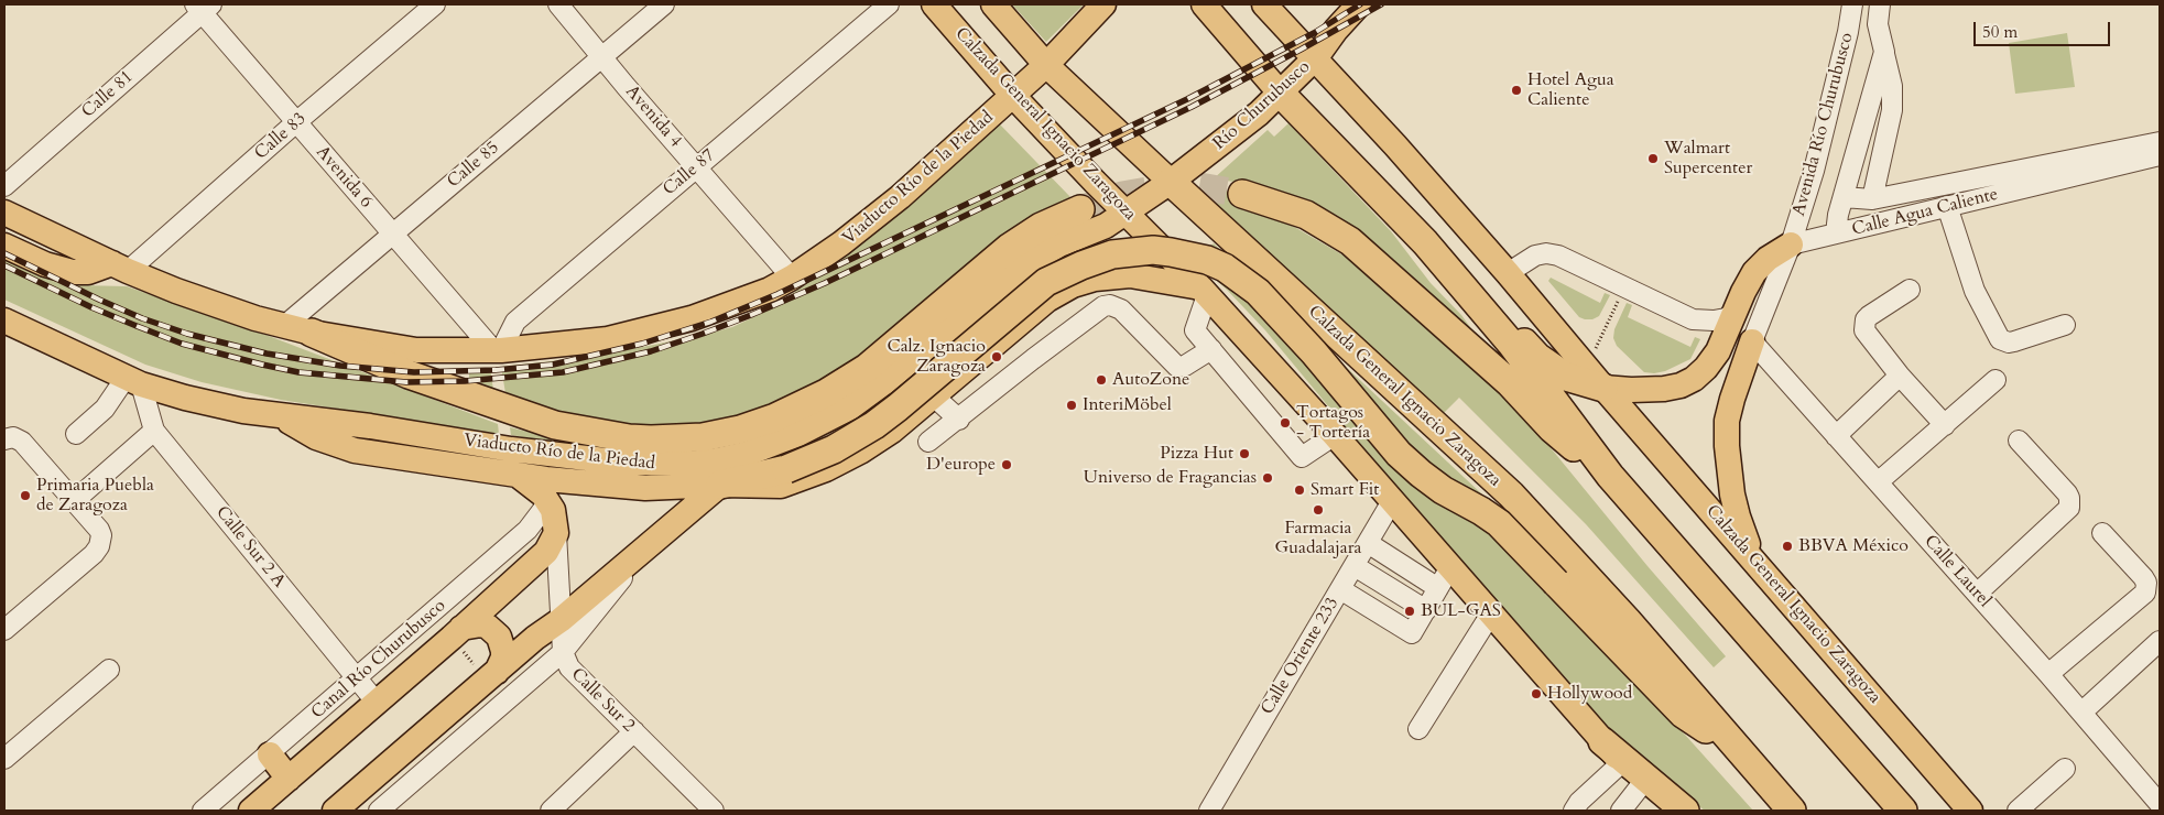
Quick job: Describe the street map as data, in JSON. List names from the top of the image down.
{
  "streets": {
    "highway": ["Calzada General Ignacio Zaragoza"],
    "main road": [
      "Río Churubusco",
      "Viaducto Río de la Piedad",
      "Canal Río Churubusco",
      "Calle Sur 2"
    ],
    "street": [
      "Calle 81",
      "Avenida 4",
      "Avenida Río Churubusco",
      "Calle 83",
      "Calle 85",
      "Calle 87",
      "Avenida 6",
      "Calle Agua Caliente",
      "Calle Sur 2 A",
      "Calle Laurel",
      "Calle Oriente 233"
    ]
  },
  "crossings": [
    ["Calle 81", "Avenida 6"],
    ["Río Churubusco", "Calzada General Ignacio Zaragoza"],
    ["Río Churubusco", "Viaducto Río de la Piedad"],
    ["Avenida 4", "Calle 85"],
    ["Avenida 4", "Calle 87"],
    ["Avenida 4", "Viaducto Río de la Piedad"],
    ["Calzada General Ignacio Zaragoza", "Viaducto Río de la Piedad"],
    ["Calzada General Ignacio Zaragoza", "Calle Oriente 233"],
    ["Avenida Río Churubusco", "Calle Agua Caliente"],
    ["Calle 83", "Avenida 6"],
    ["Calle 83", "Viaducto Río de la Piedad"],
    ["Calle 85", "Avenida 6"],
    ["Calle 85", "Viaducto Río de la Piedad"],
    ["Calle 87", "Avenida 6"],
    ["Calle 87", "Viaducto Río de la Piedad"],
    ["Avenida 6", "Viaducto Río de la Piedad"],
    ["Viaducto Río de la Piedad", "Calle Sur 2 A"],
    ["Calle Sur 2 A", "Canal Río Churubusco"],
    ["Canal Río Churubusco", "Calle Sur 2"]
  ],
  "places": [
    "Hotel Agua Caliente",
    "Walmart Supercenter",
    "Calz. Ignacio Zaragoza",
    "AutoZone",
    "InteriMöbel",
    "Tortagos - Tortería",
    "Pizza Hut",
    "D'europe",
    "Universo de Fragancias",
    "Smart Fit",
    "Primaria Puebla de Zaragoza",
    "Farmacia Guadalajara",
    "BBVA México",
    "BUL-GAS",
    "Hollywood"
  ],
  "scale_bar": "50 m"
}
